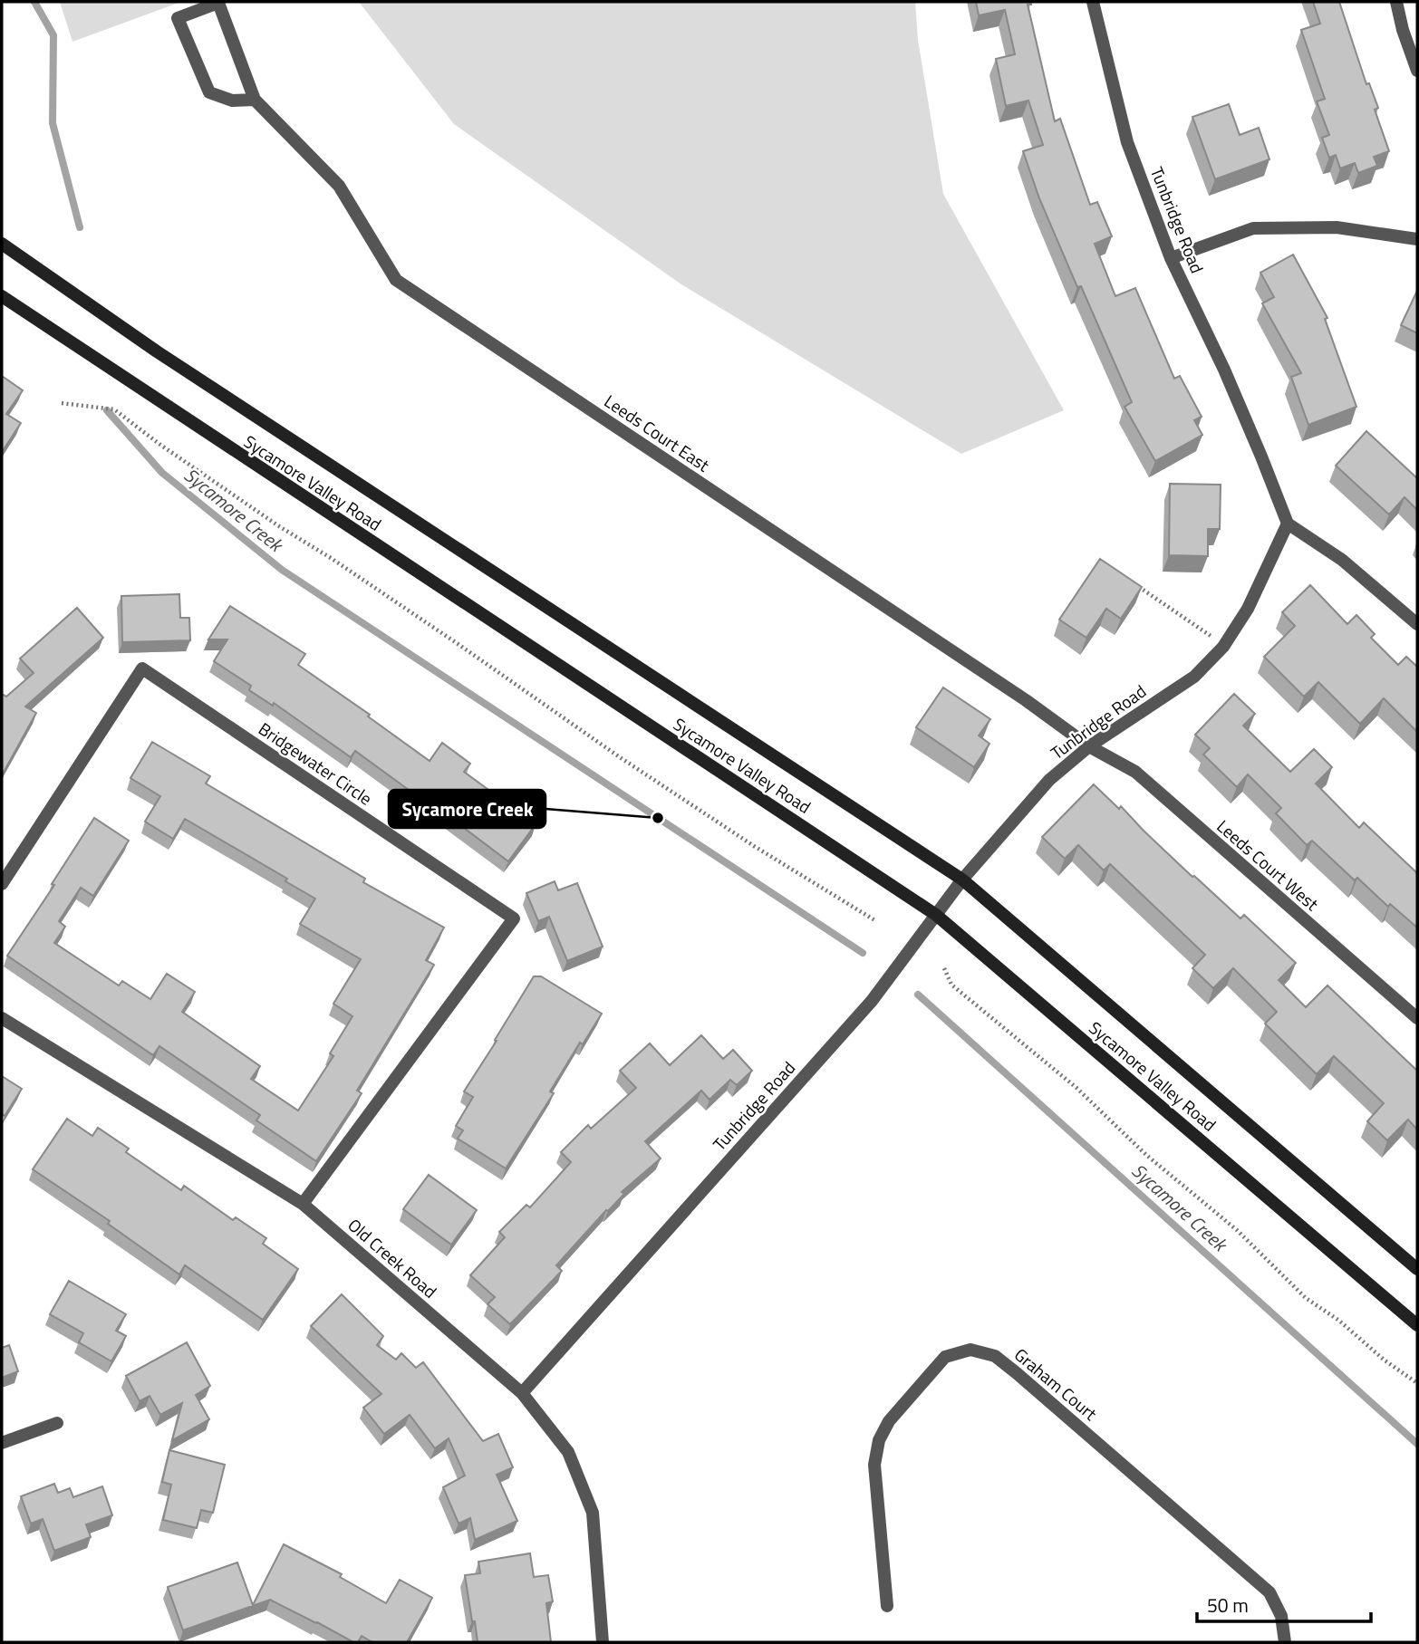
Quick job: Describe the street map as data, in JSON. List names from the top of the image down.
{
  "streets": {
    "main road": ["Sycamore Valley Road"],
    "street": [
      "Tunbridge Road",
      "Leeds Court East",
      "Bridgewater Circle",
      "Leeds Court West",
      "Old Creek Road",
      "Graham Court"
    ]
  },
  "crossings": [
    ["Tunbridge Road", "Leeds Court East"],
    ["Tunbridge Road", "Sycamore Valley Road"],
    ["Tunbridge Road", "Leeds Court West"],
    ["Tunbridge Road", "Old Creek Road"],
    ["Leeds Court East", "Leeds Court West"],
    ["Bridgewater Circle", "Old Creek Road"]
  ],
  "water": ["Sycamore Creek"],
  "places": ["Sycamore Creek"],
  "scale_bar": "50 m"
}
